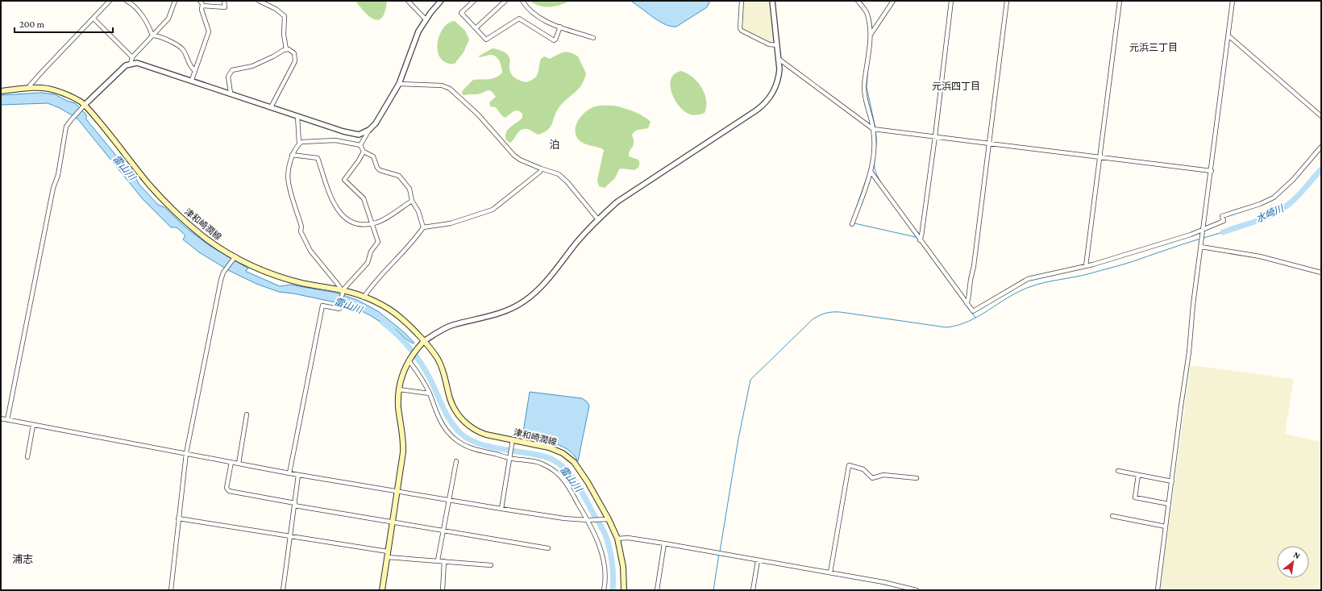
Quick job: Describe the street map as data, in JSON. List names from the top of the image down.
{
  "streets": {
    "main road": ["津和崎潤線"]
  },
  "districts": [
    "元浜三丁目",
    "元浜四丁目",
    "泊",
    "浦志"
  ],
  "water": ["雷山川", "水崎川"],
  "scale_bar": "200 m",
  "north": "top right"
}
